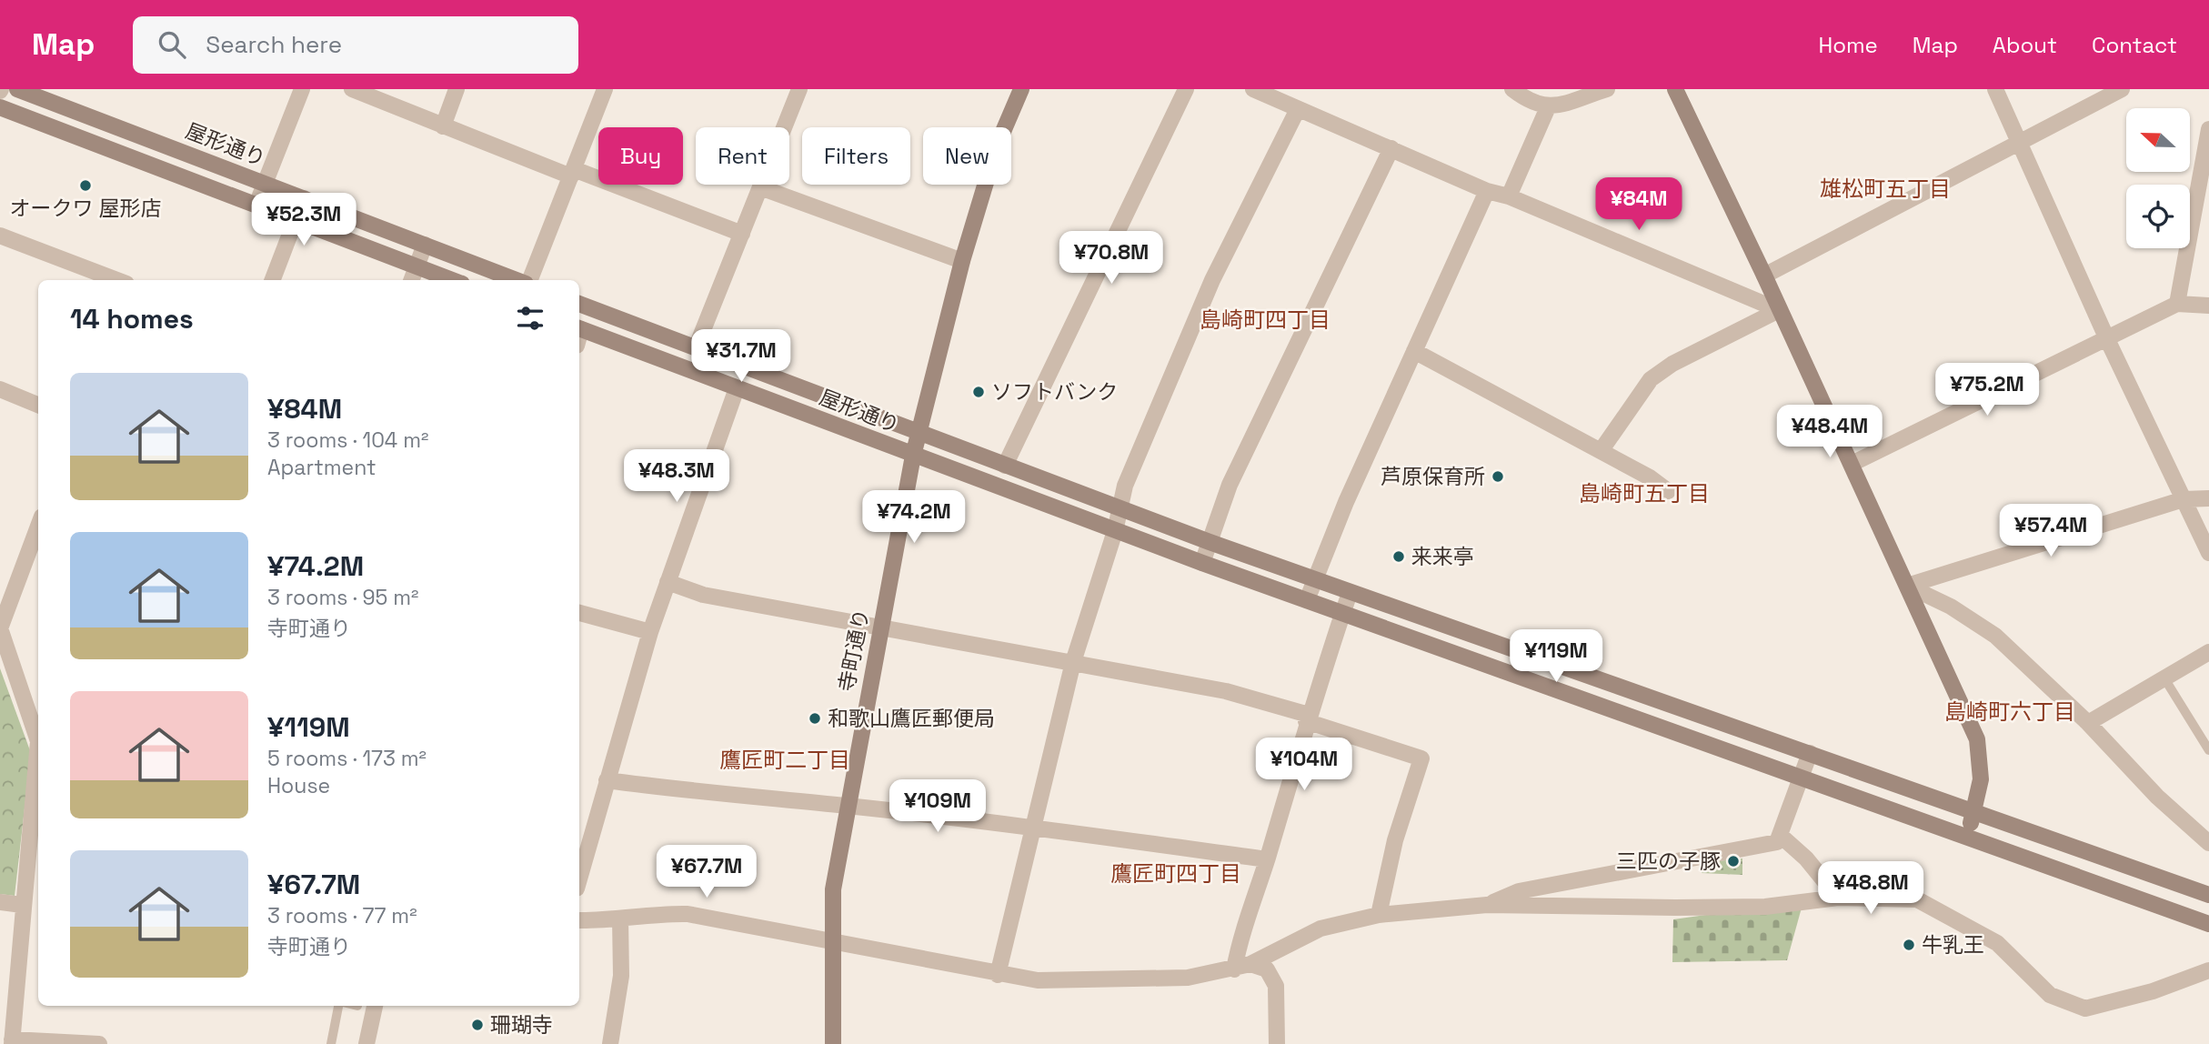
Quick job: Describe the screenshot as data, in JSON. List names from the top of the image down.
{
  "streets": {
    "street": ["屋形通り", "寺町通り"]
  },
  "crossings": [
    ["屋形通り", "寺町通り"]
  ],
  "districts": [
    "雄松町五丁目",
    "島崎町四丁目",
    "島崎町五丁目",
    "島崎町六丁目",
    "鷹匠町二丁目",
    "鷹匠町四丁目"
  ],
  "places": [
    "オークワ 屋形店",
    "ソフトバンク",
    "芦原保育所",
    "来来亭",
    "和歌山鷹匠郵便局",
    "三匹の子豚",
    "牛乳王",
    "珊瑚寺"
  ],
  "north": "left",
  "page": {
    "header": "Map",
    "search": "Search here",
    "nav": [
      "Home",
      "Map",
      "About",
      "Contact"
    ],
    "chip": [
      "Buy",
      "Rent",
      "Filters",
      "New"
    ],
    "price": [
      "¥84M",
      "¥52.3M",
      "¥70.8M",
      "¥31.7M",
      "¥75.2M",
      "¥48.4M",
      "¥48.3M",
      "¥74.2M",
      "¥57.4M",
      "¥119M",
      "¥104M",
      "¥109M",
      "¥67.7M",
      "¥48.8M"
    ],
    "heading": "14 homes",
    "list": [
      {
        "name": "¥84M",
        "note": "3 rooms · 104 m² · Apartment"
      },
      {
        "name": "¥74.2M",
        "note": "3 rooms · 95 m² · 寺町通り"
      },
      {
        "name": "¥119M",
        "note": "5 rooms · 173 m² · House"
      },
      {
        "name": "¥67.7M",
        "note": "3 rooms · 77 m² · 寺町通り"
      }
    ]
  }
}
